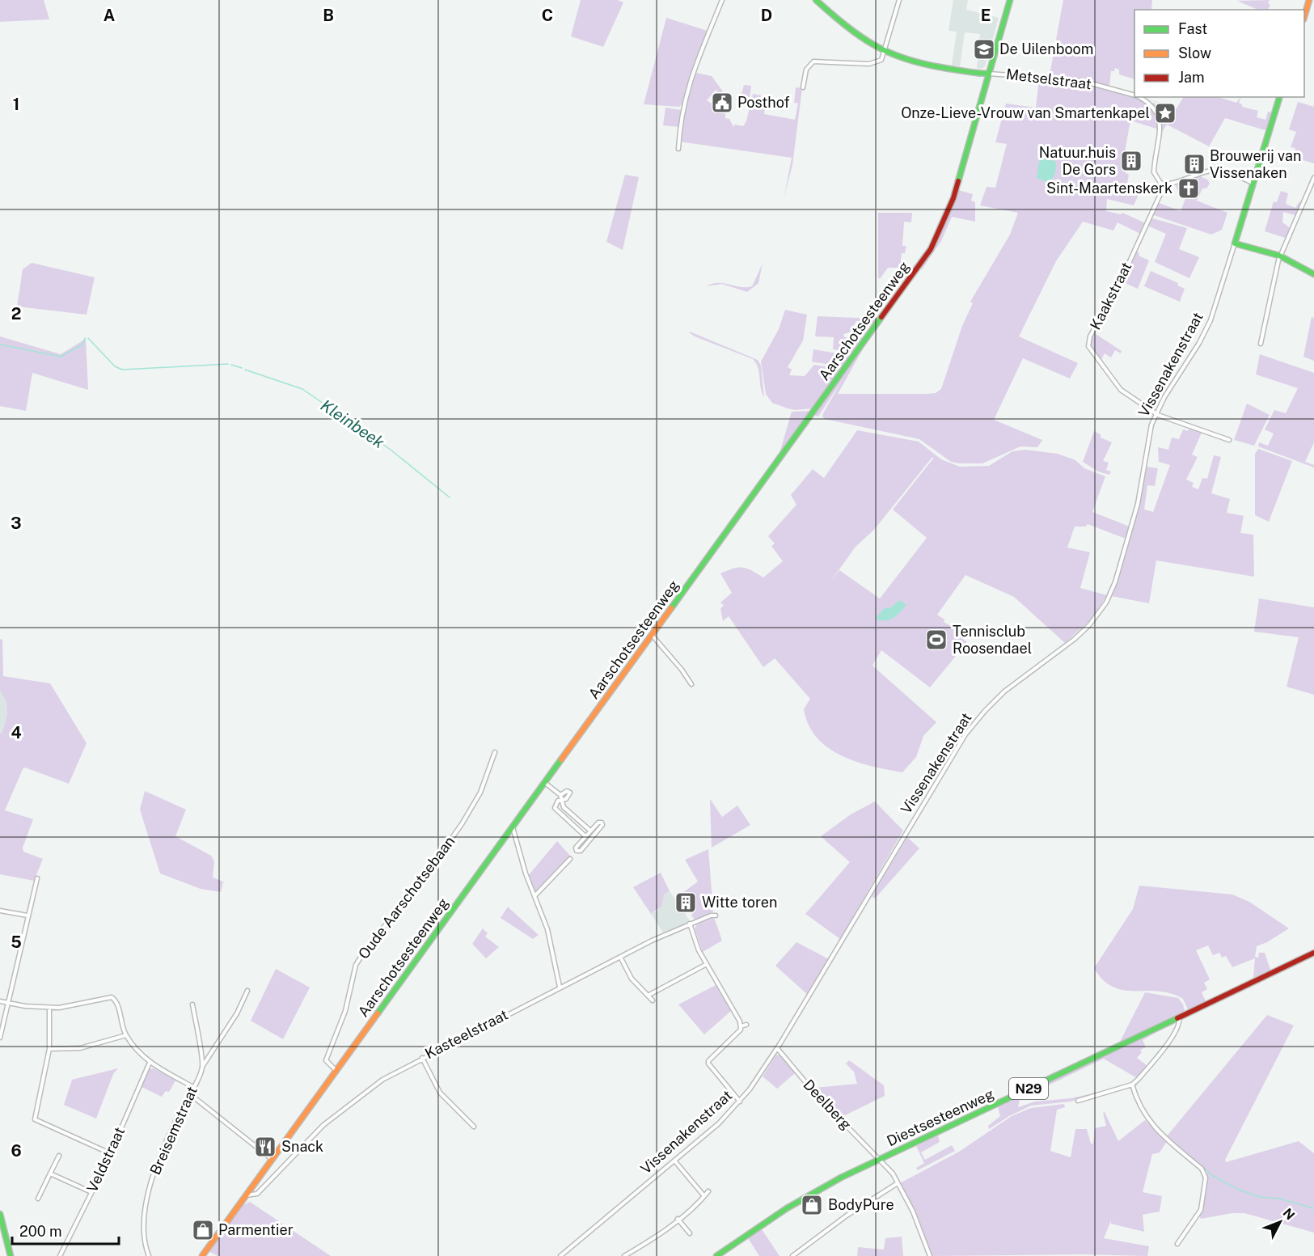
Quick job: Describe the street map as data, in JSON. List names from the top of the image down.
{
  "streets": {
    "main road": [
      "Aarschotsesteenweg",
      "Vissenakenstraat",
      "N29",
      "Diestsesteenweg"
    ],
    "street": [
      "Metselstraat",
      "Kaakstraat",
      "Oude Aarschotsebaan",
      "Kasteelstraat",
      "Deelberg",
      "Breisemstraat",
      "Veldstraat"
    ]
  },
  "crossings": [
    ["Metselstraat", "Kaakstraat"],
    ["Metselstraat", "Aarschotsesteenweg"],
    ["Kaakstraat", "Vissenakenstraat"],
    ["Aarschotsesteenweg", "Oude Aarschotsebaan"],
    ["Aarschotsesteenweg", "Kasteelstraat"],
    ["Vissenakenstraat", "Deelberg"],
    ["Deelberg", "Diestsesteenweg"]
  ],
  "water": ["Kleinbeek"],
  "places": {
    "school or university": ["De Uilenboom"],
    "public building": ["Posthof"],
    "place": ["Onze-Lieve-Vrouw van Smartenkapel"],
    "building": ["Natuur.huis De Gors", "Brouwerij van Vissenaken", "Witte toren"],
    "church": ["Sint-Maartenskerk"],
    "sports": ["Tennisclub Roosendael"],
    "restaurant": ["Snack"],
    "shop": ["BodyPure", "Parmentier"]
  },
  "legend": ["Fast", "Slow", "Jam"],
  "scale_bar": "200 m",
  "north": "top right",
  "grid": {
    "columns": [
      "A",
      "B",
      "C",
      "D",
      "E"
    ],
    "rows": [
      "1",
      "2",
      "3",
      "4",
      "5",
      "6"
    ]
  }
}
